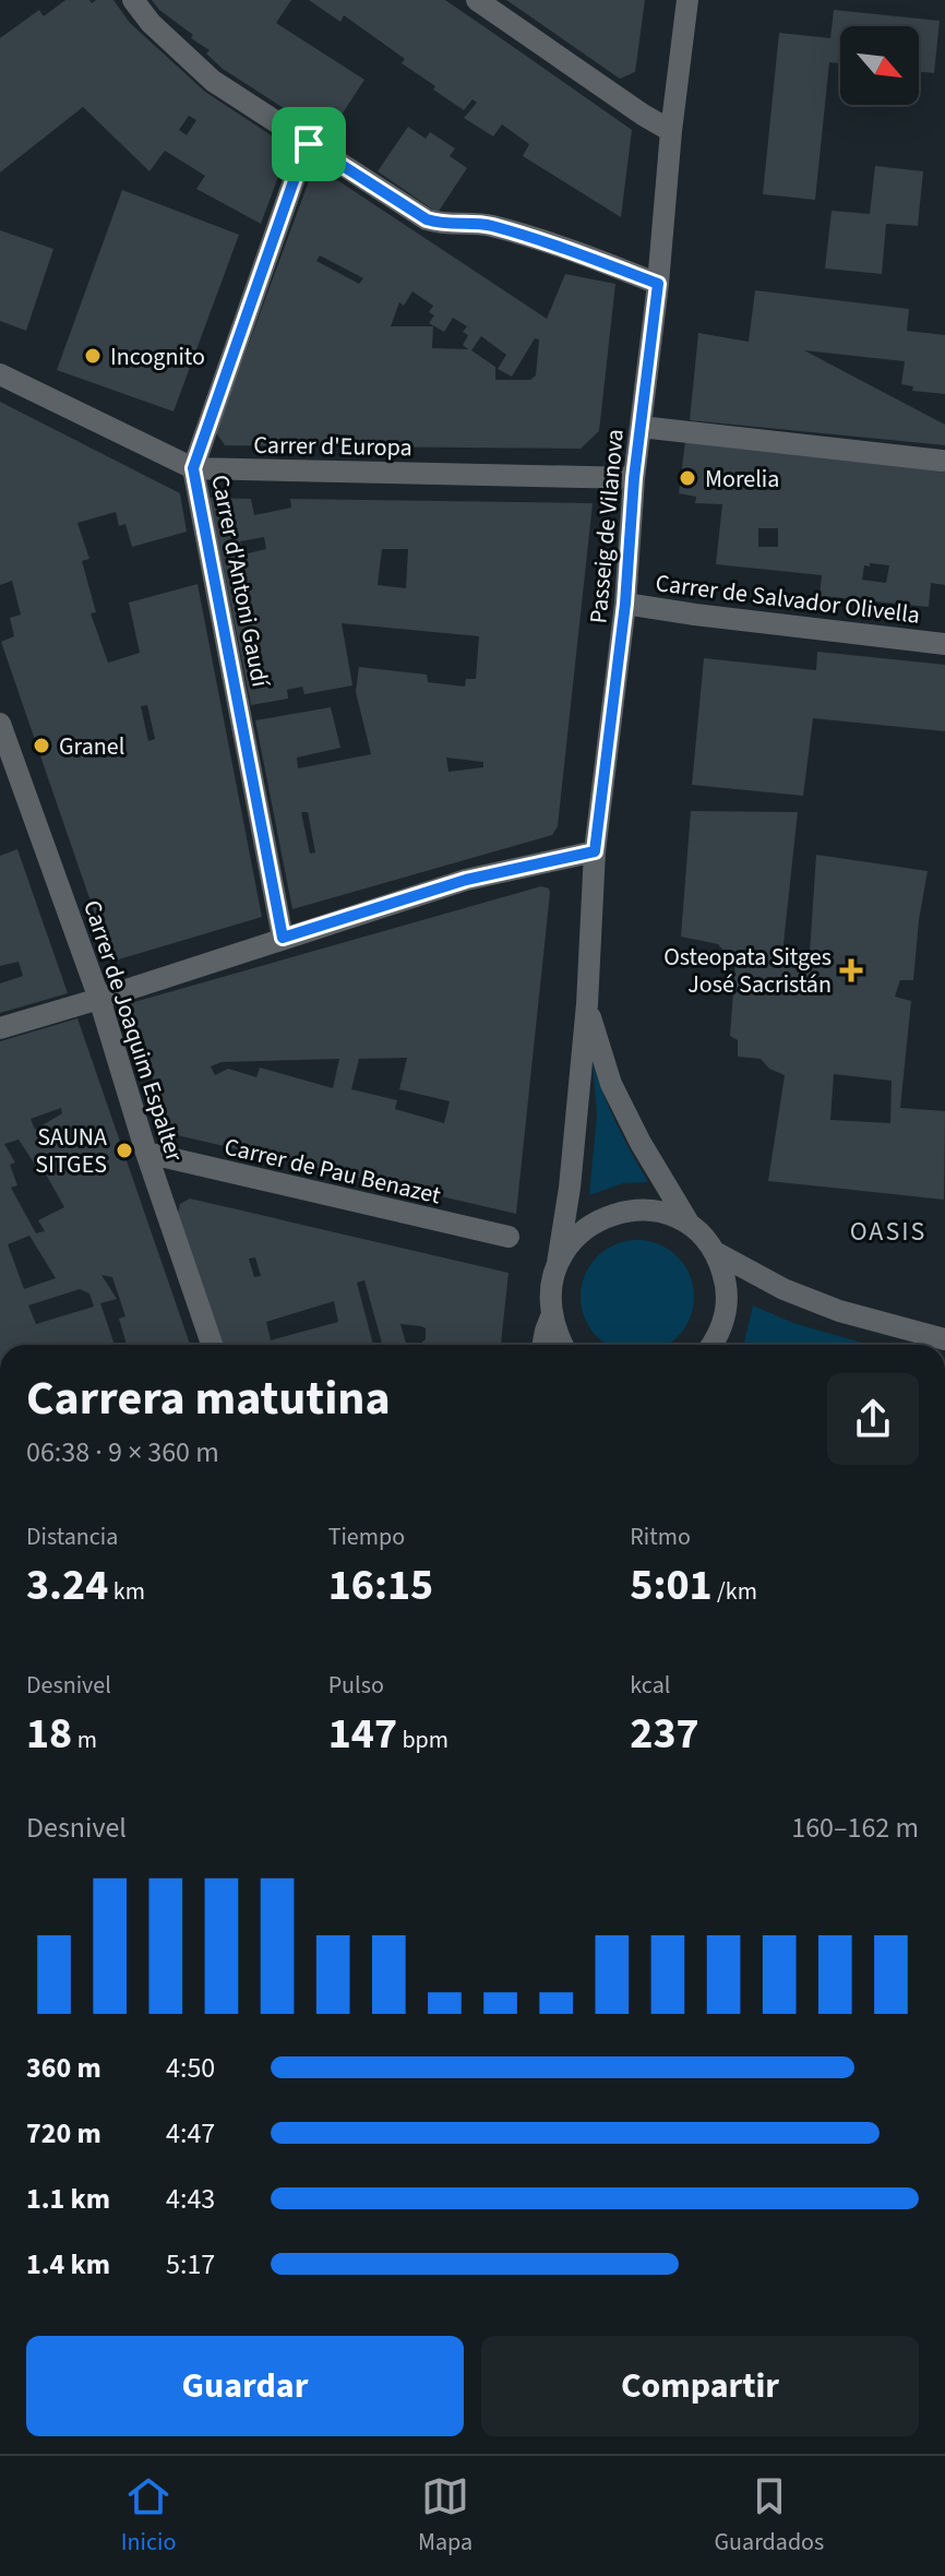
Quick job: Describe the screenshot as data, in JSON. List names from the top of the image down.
{
  "streets": {
    "street": [
      "Carrer d'Europa",
      "Passeig de Vilanova",
      "Carrer d'Antoni Gaudí",
      "Carrer de Salvador Olivella",
      "Carrer de Joaquim Espalter",
      "Carrer de Pau Benazet"
    ]
  },
  "crossings": [
    ["Carrer d'Europa", "Passeig de Vilanova"],
    ["Carrer d'Europa", "Carrer d'Antoni Gaudí"],
    ["Passeig de Vilanova", "Carrer de Salvador Olivella"],
    ["Carrer de Joaquim Espalter", "Carrer de Pau Benazet"]
  ],
  "districts": ["OASIS"],
  "places": {
    "other": [
      "Incognito",
      "Morelia",
      "Granel",
      "SAUNA SITGES"
    ],
    "health": ["Osteopata Sitges José Sacristán"]
  },
  "north": "bottom right",
  "page": {
    "heading": ["Carrera matutina", "06:38 · 9 × 360 m"],
    "stats": [
      ["Distancia", "3.24 km"],
      ["Tiempo", "16:15"],
      ["Ritmo", "5:01 /km"],
      ["Desnivel", "18 m"],
      ["Pulso", "147 bpm"],
      ["kcal", "237"]
    ],
    "chart": ["Desnivel", "160–162 m"],
    "list": [
      {
        "name": "360 m",
        "note": "4:50"
      },
      {
        "name": "720 m",
        "note": "4:47"
      },
      {
        "name": "1.1 km",
        "note": "4:43"
      },
      {
        "name": "1.4 km",
        "note": "5:17"
      }
    ],
    "buttons": ["Guardar", "Compartir"],
    "tabs": ["Inicio", "Mapa", "Guardados"]
  }
}
